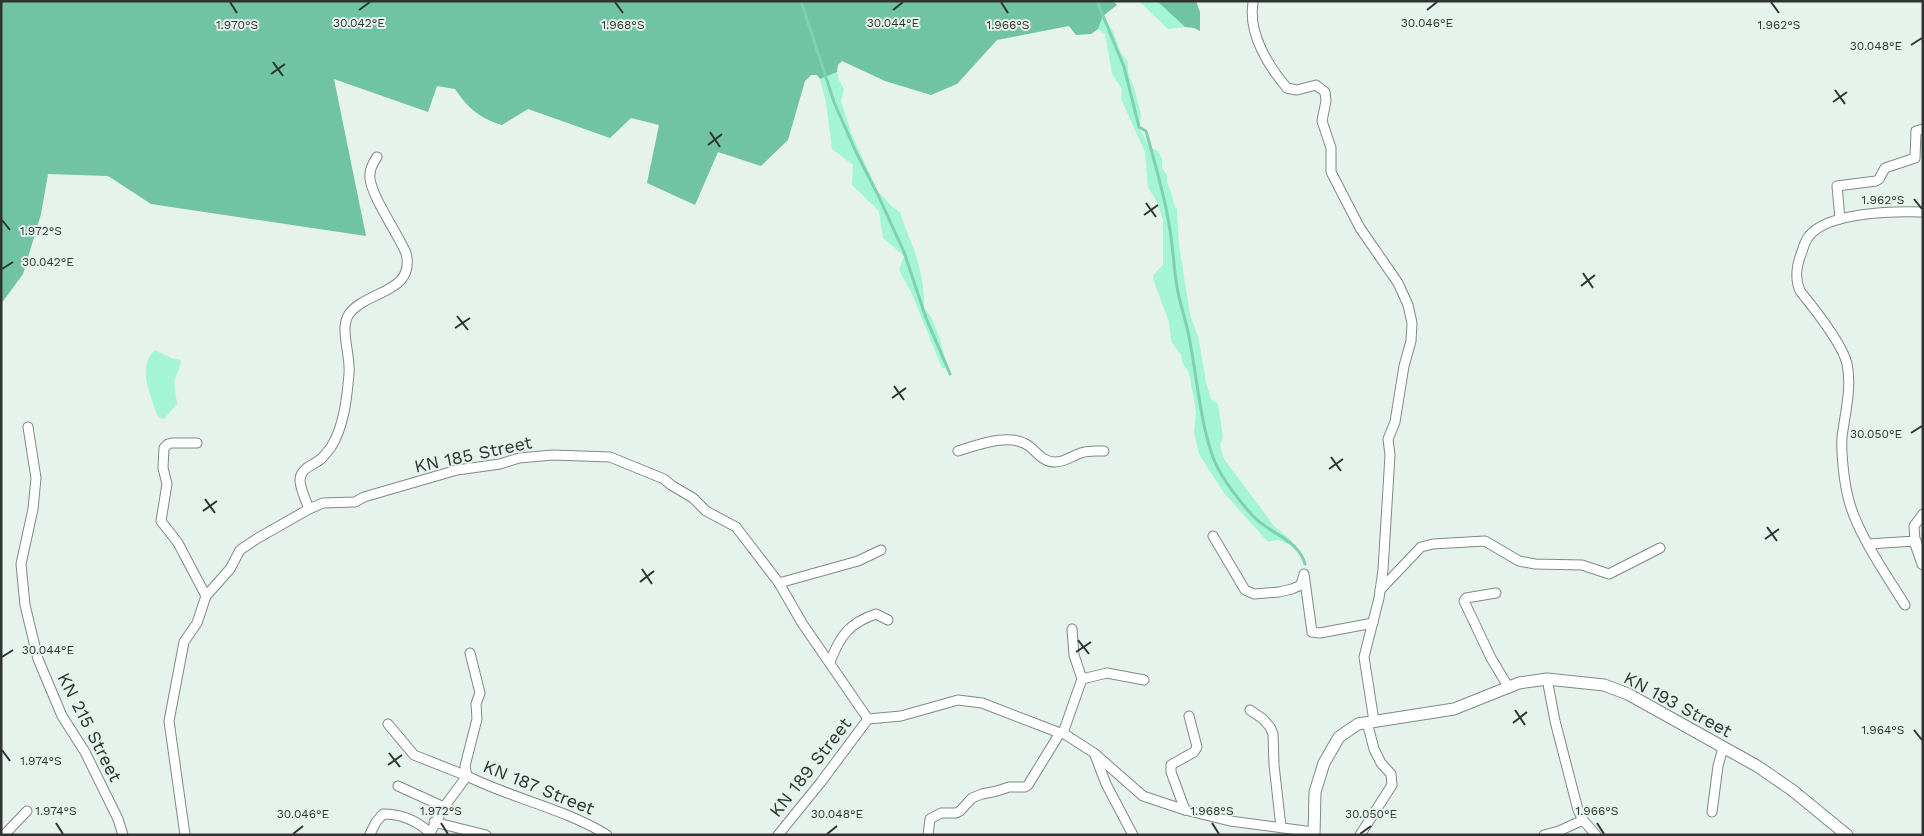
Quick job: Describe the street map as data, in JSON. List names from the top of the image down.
{
  "streets": {
    "street": [
      "KN 185 Street",
      "KN 193 Street",
      "KN 215 Street",
      "KN 189 Street",
      "KN 187 Street"
    ]
  },
  "crossings": [
    ["KN 185 Street", "KN 189 Street"],
    ["KN 193 Street", "KN 189 Street"]
  ],
  "coordinates": [
    "30.042°E",
    "30.044°E",
    "30.046°E",
    "1.970°S",
    "1.968°S",
    "1.966°S",
    "1.962°S",
    "30.048°E",
    "1.972°S",
    "30.050°E",
    "1.964°S",
    "1.974°S"
  ]
}
